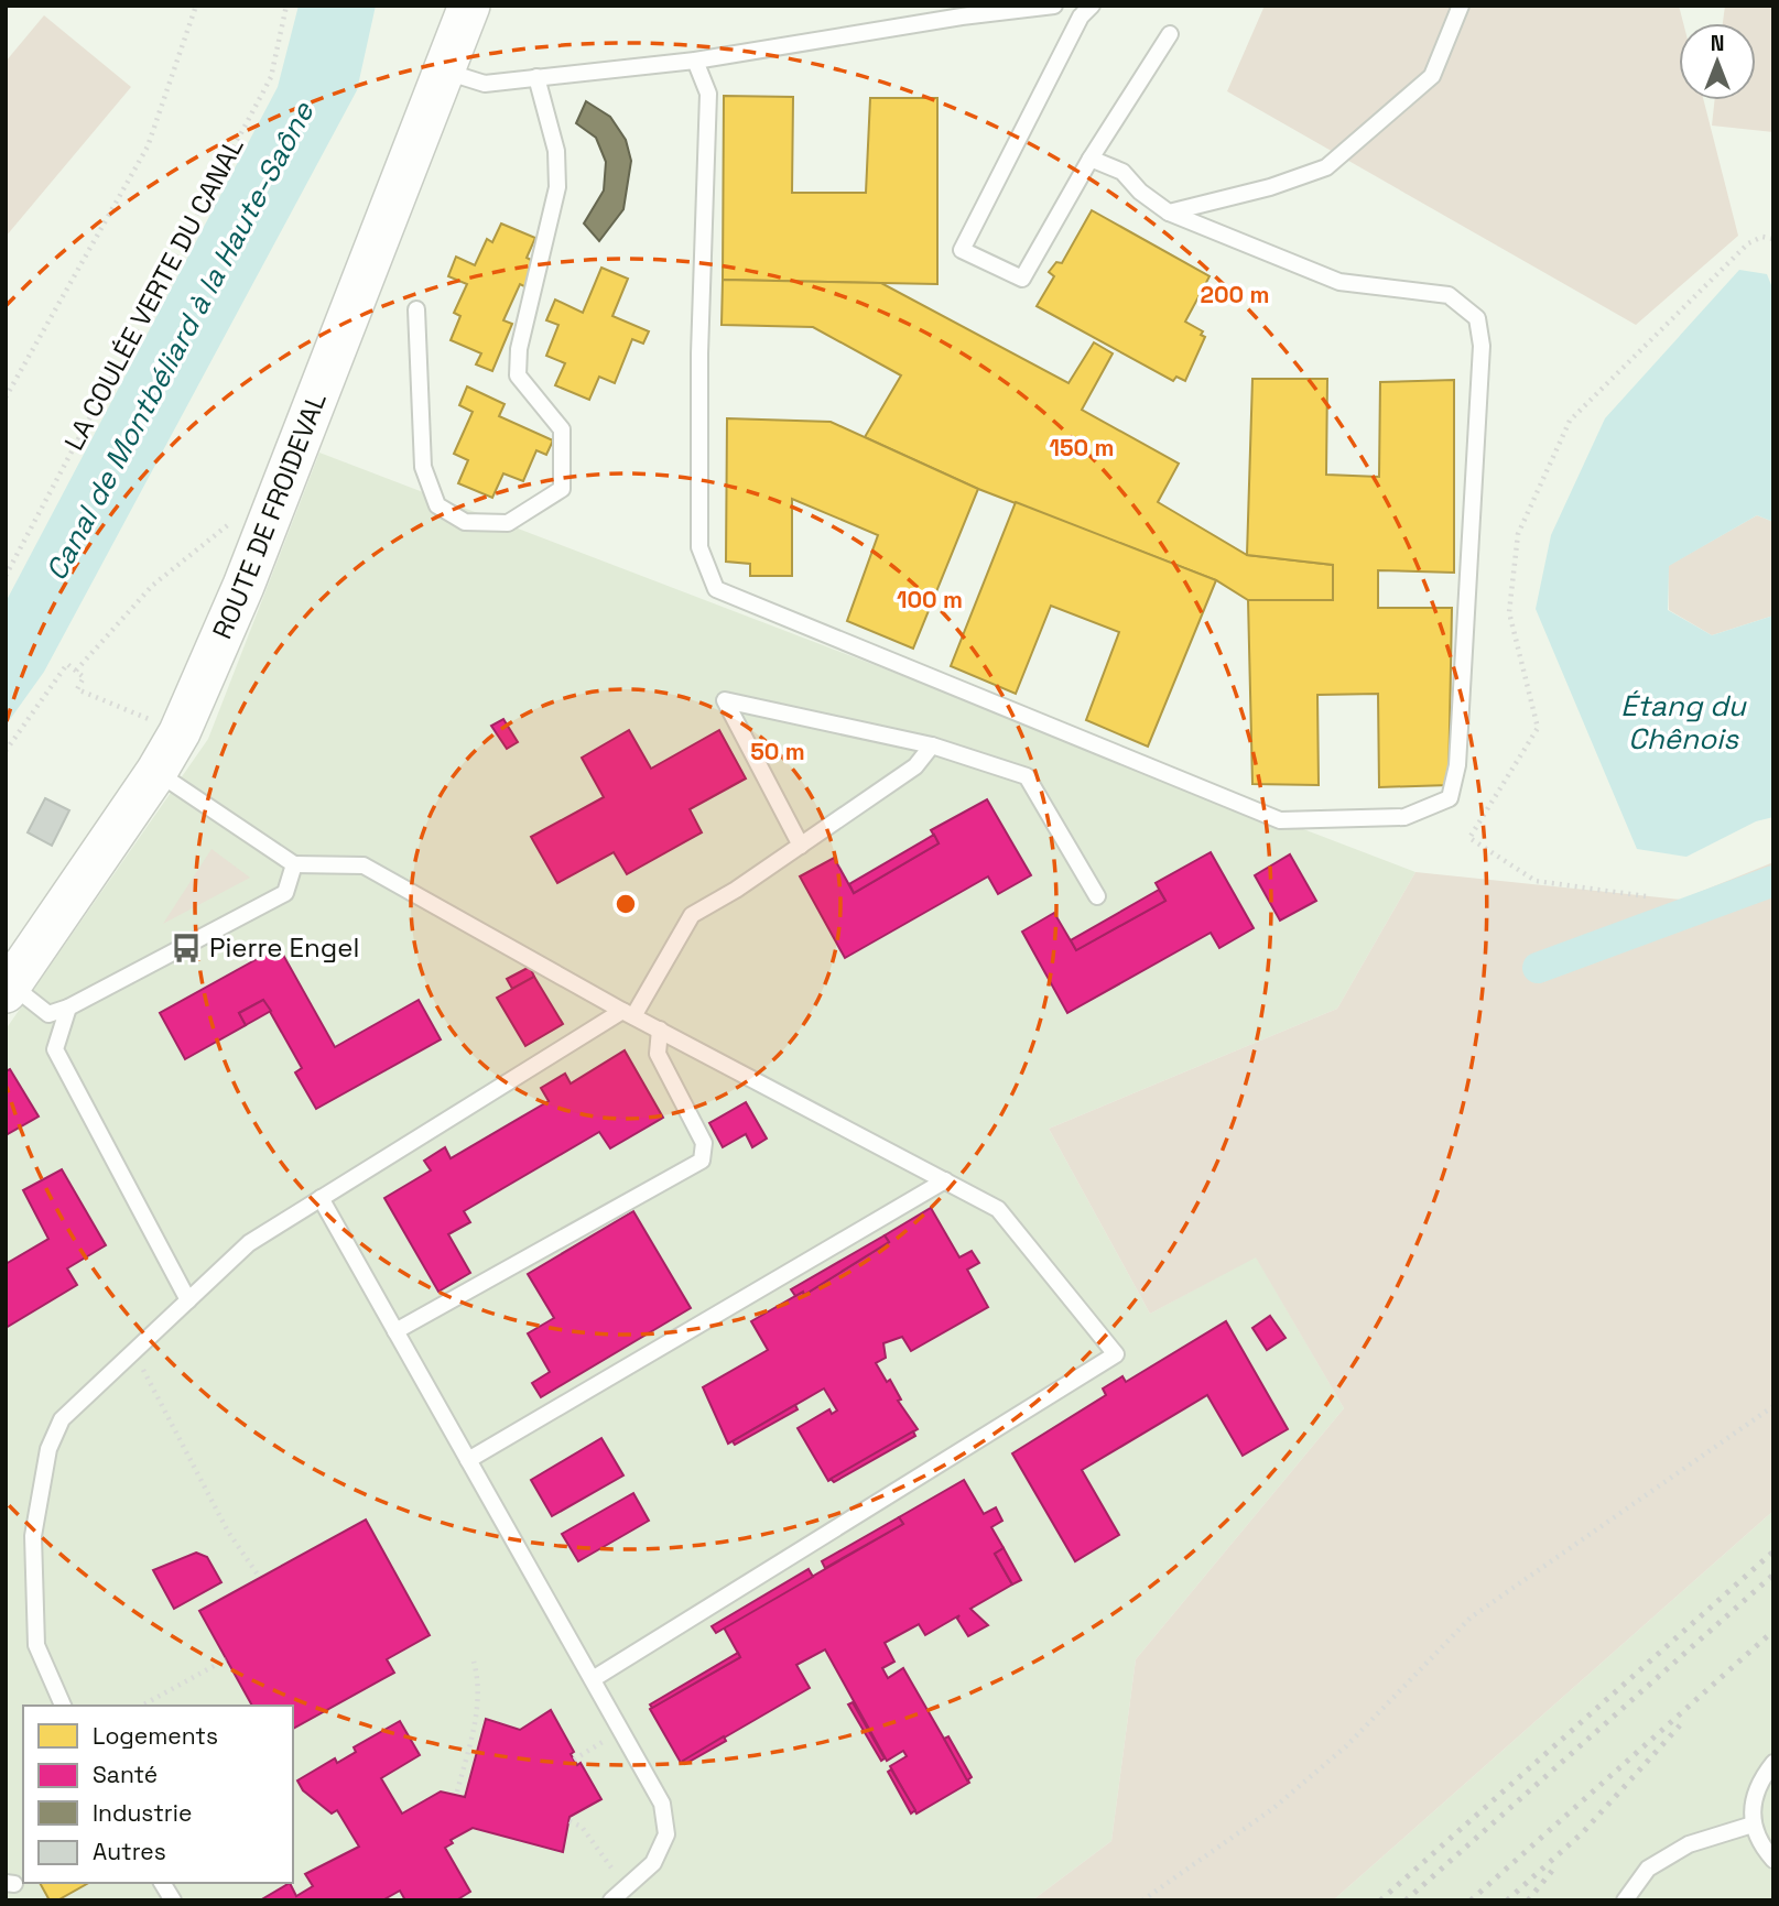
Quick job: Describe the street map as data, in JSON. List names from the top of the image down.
{
  "streets": {
    "street": ["ROUTE DE FROIDEVAL"],
    "path": ["LA COULÉE VERTE DU CANAL"]
  },
  "water": ["Canal de Montbéliard à la Haute-Saône", "Étang du Chênois"],
  "places": {
    "bus stop": ["Pierre Engel"]
  },
  "legend": [
    "Logements",
    "Santé",
    "Industrie",
    "Autres"
  ],
  "north": "top",
  "rings": [
    "200 m",
    "150 m",
    "100 m",
    "50 m"
  ]
}
